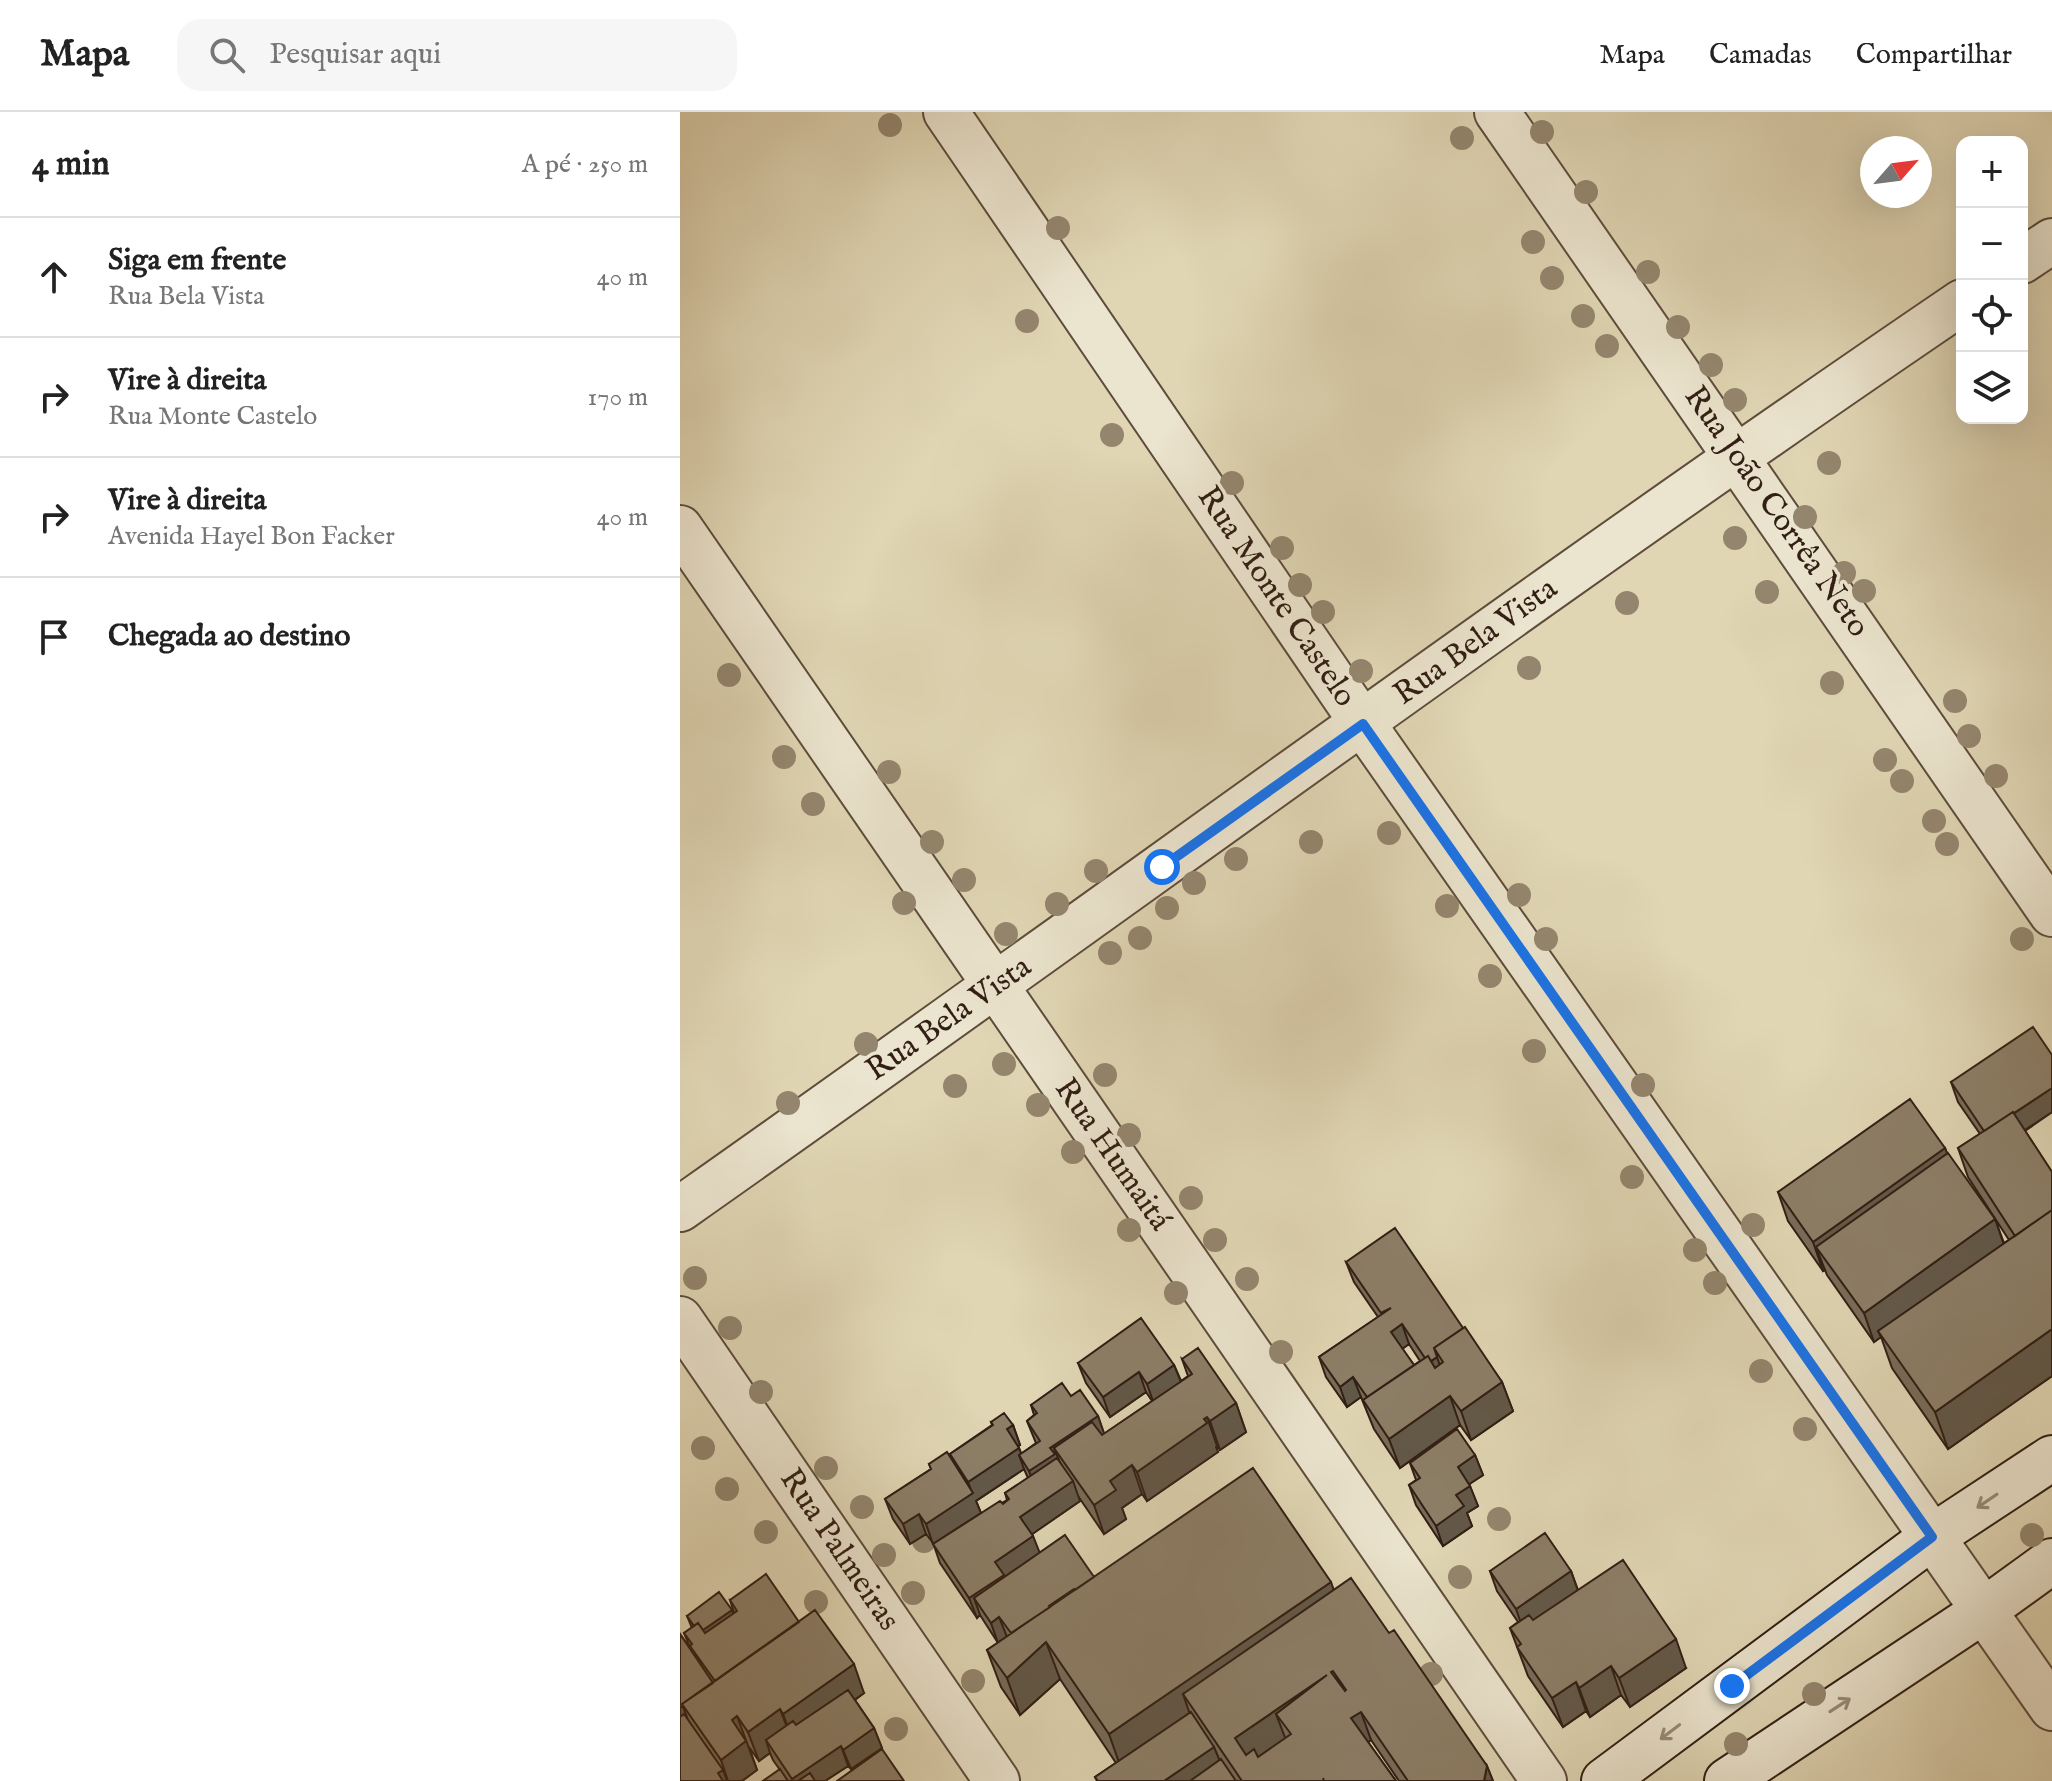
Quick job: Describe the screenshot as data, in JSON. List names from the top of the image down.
{
  "streets": {
    "street": [
      "Rua João Corrêa Neto",
      "Rua Monte Castelo",
      "Rua Bela Vista",
      "Rua Humaitá",
      "Rua Palmeiras"
    ]
  },
  "crossings": [
    ["Rua João Corrêa Neto", "Rua Bela Vista"],
    ["Rua Monte Castelo", "Rua Bela Vista"],
    ["Rua Bela Vista", "Rua Humaitá"]
  ],
  "north": "top right",
  "page": {
    "header": "Mapa",
    "search": "Pesquisar aqui",
    "nav": ["Mapa", "Camadas", "Compartilhar"],
    "heading": ["4 min", "A pé · 250 m"],
    "map_buttons": ["+", "−"],
    "list": [
      ["Siga em frente", "Rua Bela Vista", "40 m"],
      ["Vire à direita", "Rua Monte Castelo", "170 m"],
      ["Vire à direita", "Avenida Hayel Bon Facker", "40 m"],
      "Chegada ao destino"
    ]
  }
}
